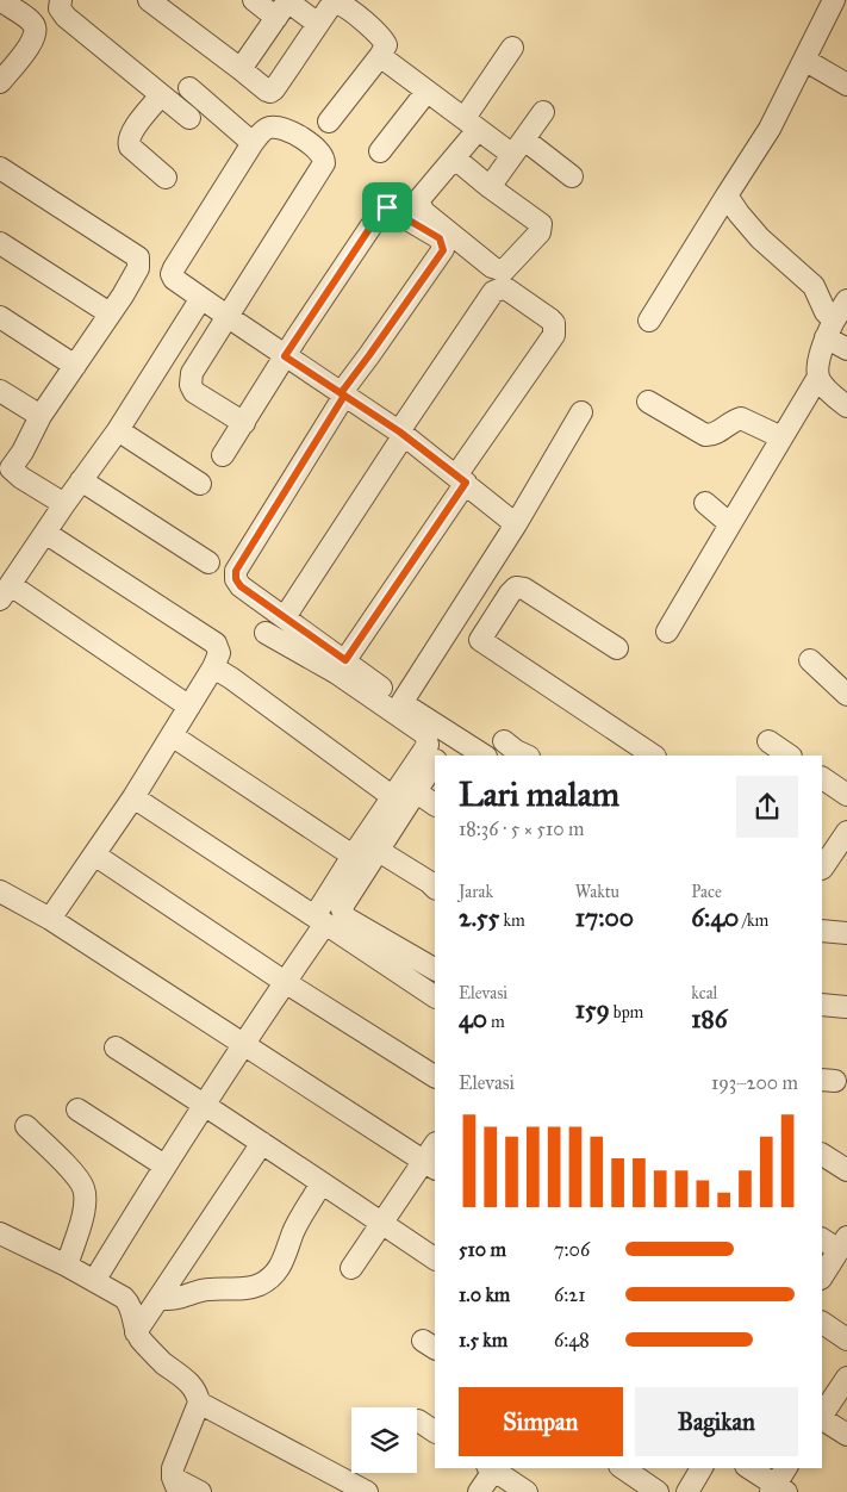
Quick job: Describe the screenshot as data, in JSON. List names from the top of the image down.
{
  "page": {
    "heading": ["Lari malam", "18:36 · 5 × 510 m"],
    "stats": [
      ["Jarak", "2.55 km"],
      ["Waktu", "17:00"],
      ["Pace", "6:40 /km"],
      ["Elevasi", "40 m"],
      ["159 bpm"],
      ["kcal", "186"]
    ],
    "chart": ["Elevasi", "193–200 m"],
    "list": [
      {
        "name": "510 m",
        "note": "7:06"
      },
      {
        "name": "1.0 km",
        "note": "6:21"
      },
      {
        "name": "1.5 km",
        "note": "6:48"
      }
    ],
    "buttons": ["Simpan", "Bagikan"]
  }
}
